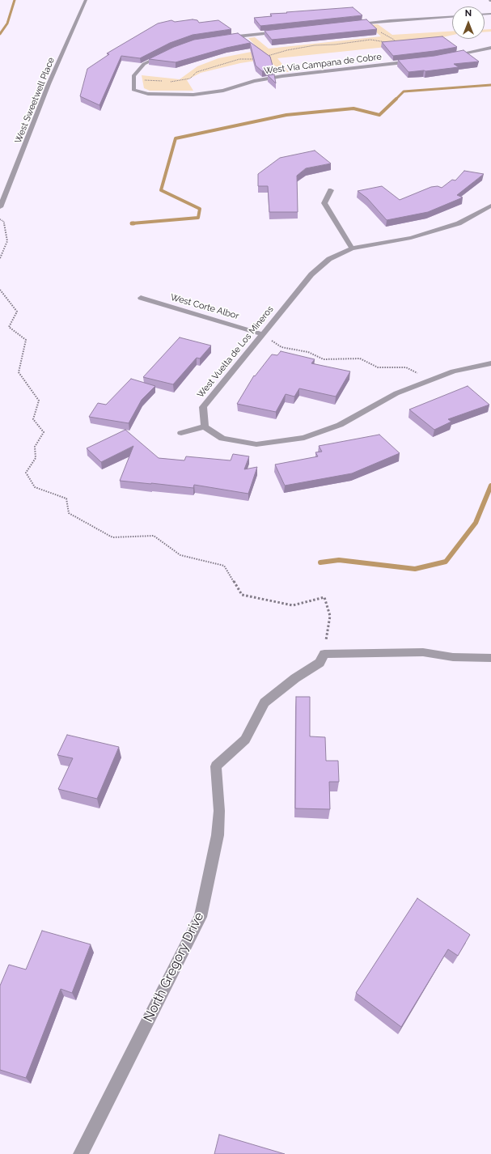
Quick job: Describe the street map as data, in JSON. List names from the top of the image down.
{
  "streets": {
    "street": [
      "West Via Campana de Cobre",
      "West Sweetwell Place",
      "West Corte Albor",
      "West Vuelta de Los Mineros",
      "North Gregory Drive"
    ]
  },
  "crossings": [
    ["West Corte Albor", "West Vuelta de Los Mineros"]
  ],
  "north": "top"
}
